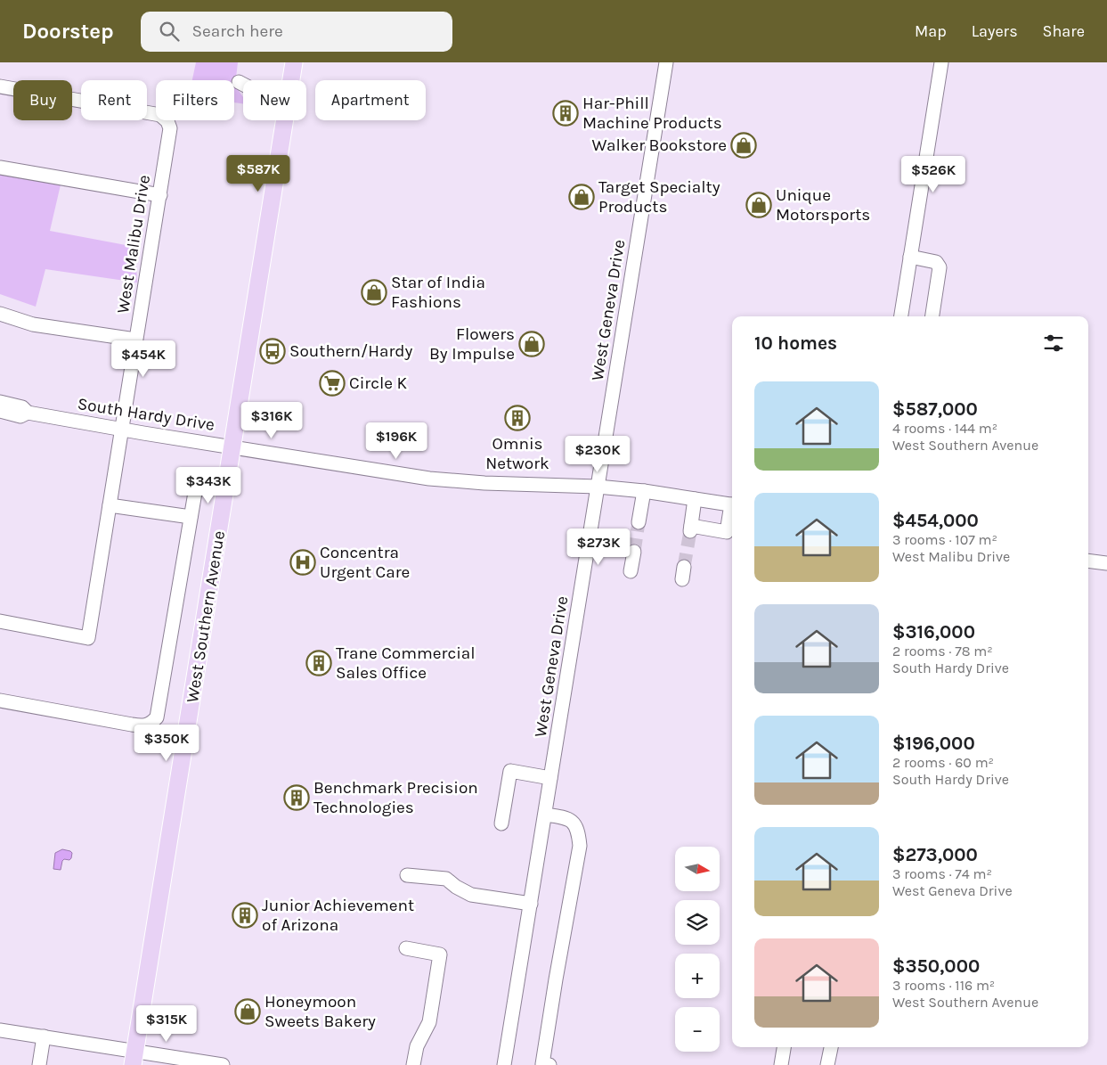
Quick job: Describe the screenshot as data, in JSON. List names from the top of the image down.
{
  "streets": {
    "main road": ["West Southern Avenue"],
    "street": ["West Malibu Drive", "West Geneva Drive", "South Hardy Drive"]
  },
  "crossings": [
    ["West Malibu Drive", "South Hardy Drive"],
    ["West Geneva Drive", "South Hardy Drive"],
    ["South Hardy Drive", "West Southern Avenue"]
  ],
  "places": {
    "building": [
      "Har-Phill Machine Products",
      "Omnis Network",
      "Trane Commercial Sales Office",
      "Benchmark Precision Technologies",
      "Junior Achievement of Arizona"
    ],
    "shop": [
      "Walker Bookstore",
      "Target Specialty Products",
      "Unique Motorsports",
      "Star of India Fashions",
      "Flowers By Impulse",
      "Honeymoon Sweets Bakery"
    ],
    "bus stop": ["Southern/Hardy"],
    "supermarket": ["Circle K"],
    "hospital": ["Concentra Urgent Care"]
  },
  "north": "right",
  "page": {
    "header": "Doorstep",
    "search": "Search here",
    "nav": ["Map", "Layers", "Share"],
    "chip": [
      "Buy",
      "Rent",
      "Filters",
      "New",
      "Apartment"
    ],
    "price": [
      "$587K",
      "$526K",
      "$454K",
      "$316K",
      "$196K",
      "$230K",
      "$343K",
      "$273K",
      "$350K",
      "$315K"
    ],
    "heading": "10 homes",
    "list": [
      {
        "name": "$587,000",
        "note": "4 rooms · 144 m² · West Southern Avenue"
      },
      {
        "name": "$454,000",
        "note": "3 rooms · 107 m² · West Malibu Drive"
      },
      {
        "name": "$316,000",
        "note": "2 rooms · 78 m² · South Hardy Drive"
      },
      {
        "name": "$196,000",
        "note": "2 rooms · 60 m² · South Hardy Drive"
      },
      {
        "name": "$273,000",
        "note": "3 rooms · 74 m² · West Geneva Drive"
      },
      {
        "name": "$350,000",
        "note": "3 rooms · 116 m² · West Southern Avenue"
      }
    ],
    "map_buttons": ["+", "−"]
  }
}
